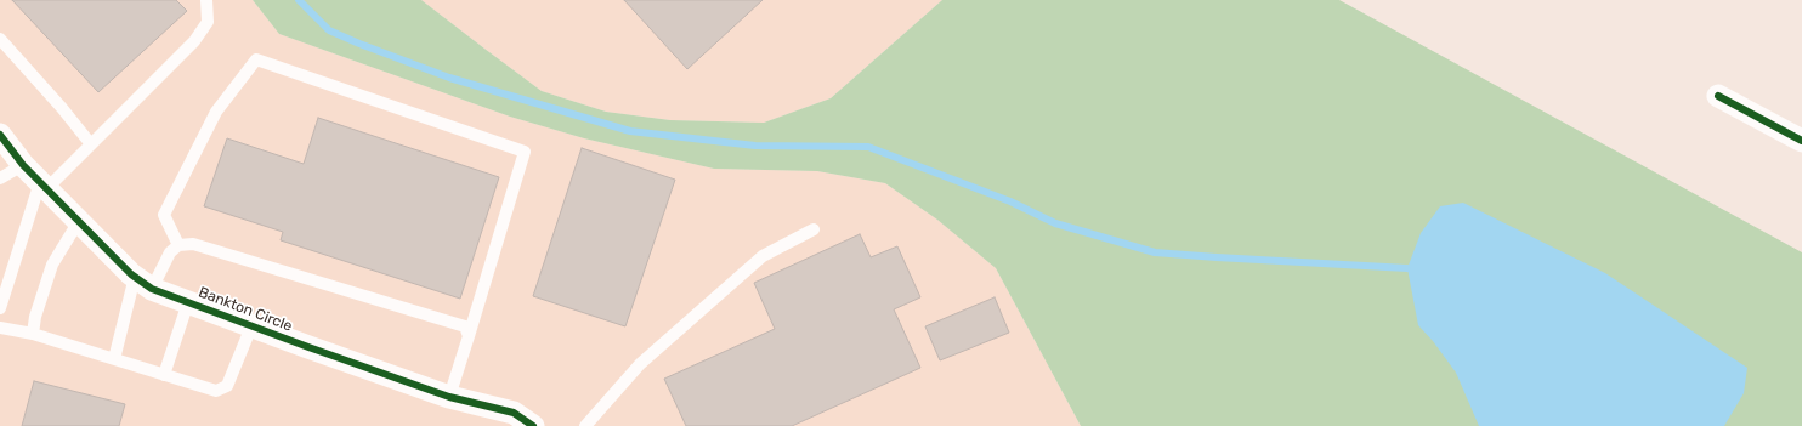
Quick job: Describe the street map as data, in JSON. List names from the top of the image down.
{
  "streets": {
    "street": ["Bankton Circle"]
  }
}
